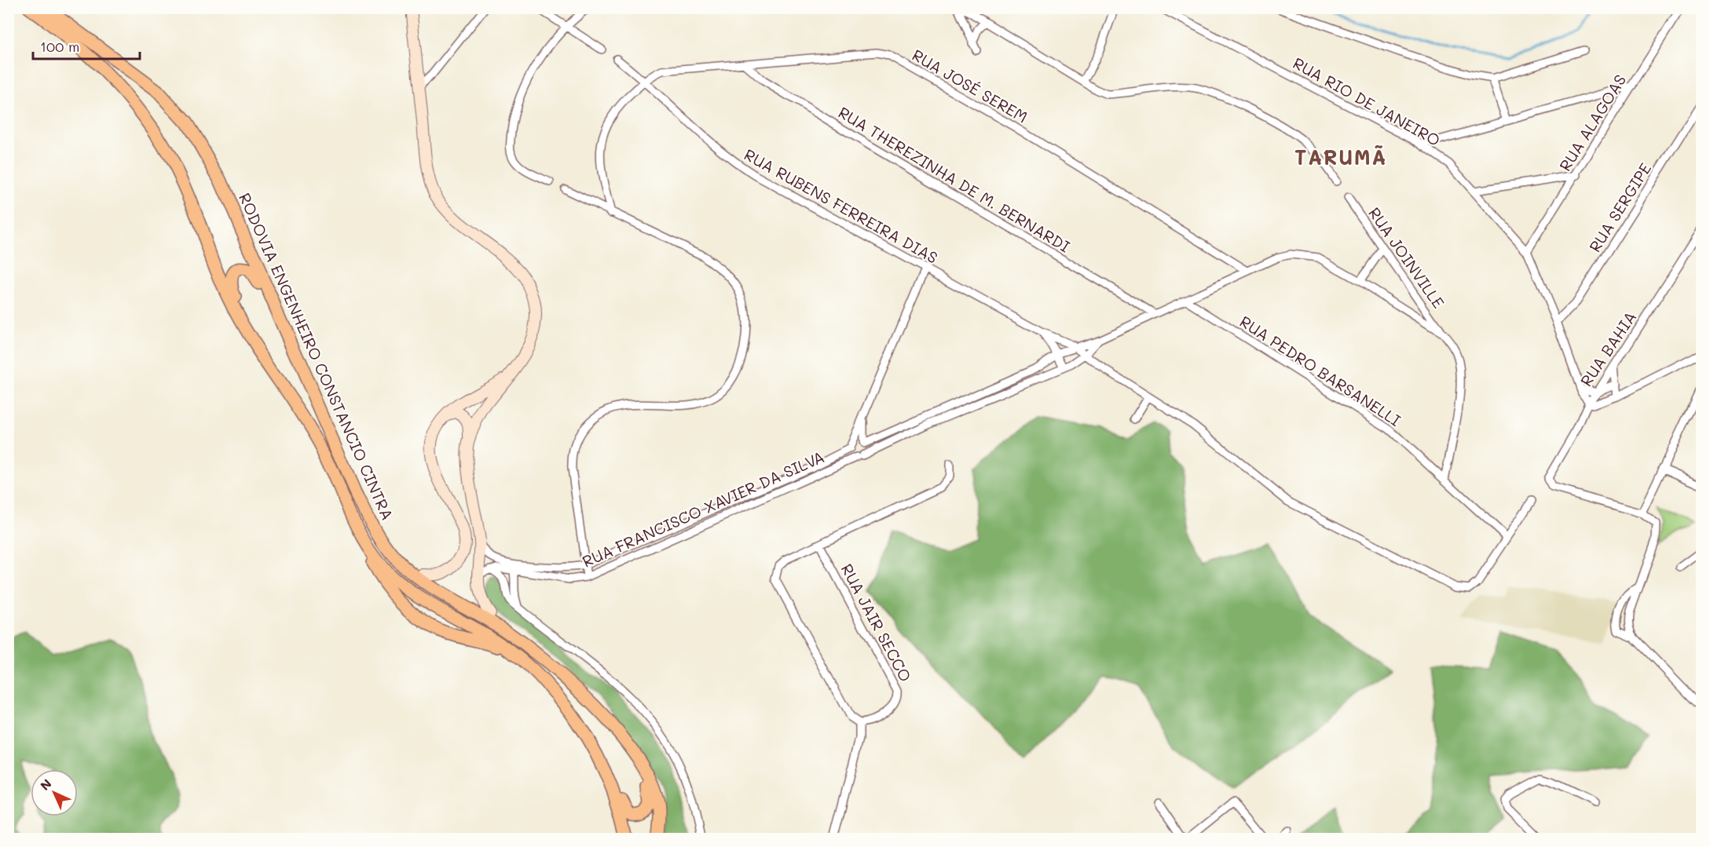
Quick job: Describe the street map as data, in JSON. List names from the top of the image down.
{
  "streets": {
    "main road": ["RODOVIA ENGENHEIRO CONSTANCIO CINTRA"],
    "street": [
      "RUA JOSÉ SEREM",
      "RUA RIO DE JANEIRO",
      "RUA ALAGOAS",
      "RUA THEREZINHA DE M. BERNARDI",
      "RUA RUBENS FERREIRA DIAS",
      "RUA SERGIPE",
      "RUA JOINVILLE",
      "RUA BAHIA",
      "RUA PEDRO BARSANELLI",
      "RUA FRANCISCO XAVIER DA SILVA",
      "RUA JAIR SECCO"
    ]
  },
  "crossings": [
    ["RUA JOSÉ SEREM", "RUA THEREZINHA DE M. BERNARDI"],
    ["RUA JOSÉ SEREM", "RUA RUBENS FERREIRA DIAS"],
    ["RUA RIO DE JANEIRO", "RUA ALAGOAS"],
    ["RUA RIO DE JANEIRO", "RUA SERGIPE"],
    ["RUA RIO DE JANEIRO", "RUA BAHIA"],
    ["RUA RUBENS FERREIRA DIAS", "RUA FRANCISCO XAVIER DA SILVA"]
  ],
  "districts": ["TARUMÃ"],
  "scale_bar": "100 m",
  "north": "top left"
}
